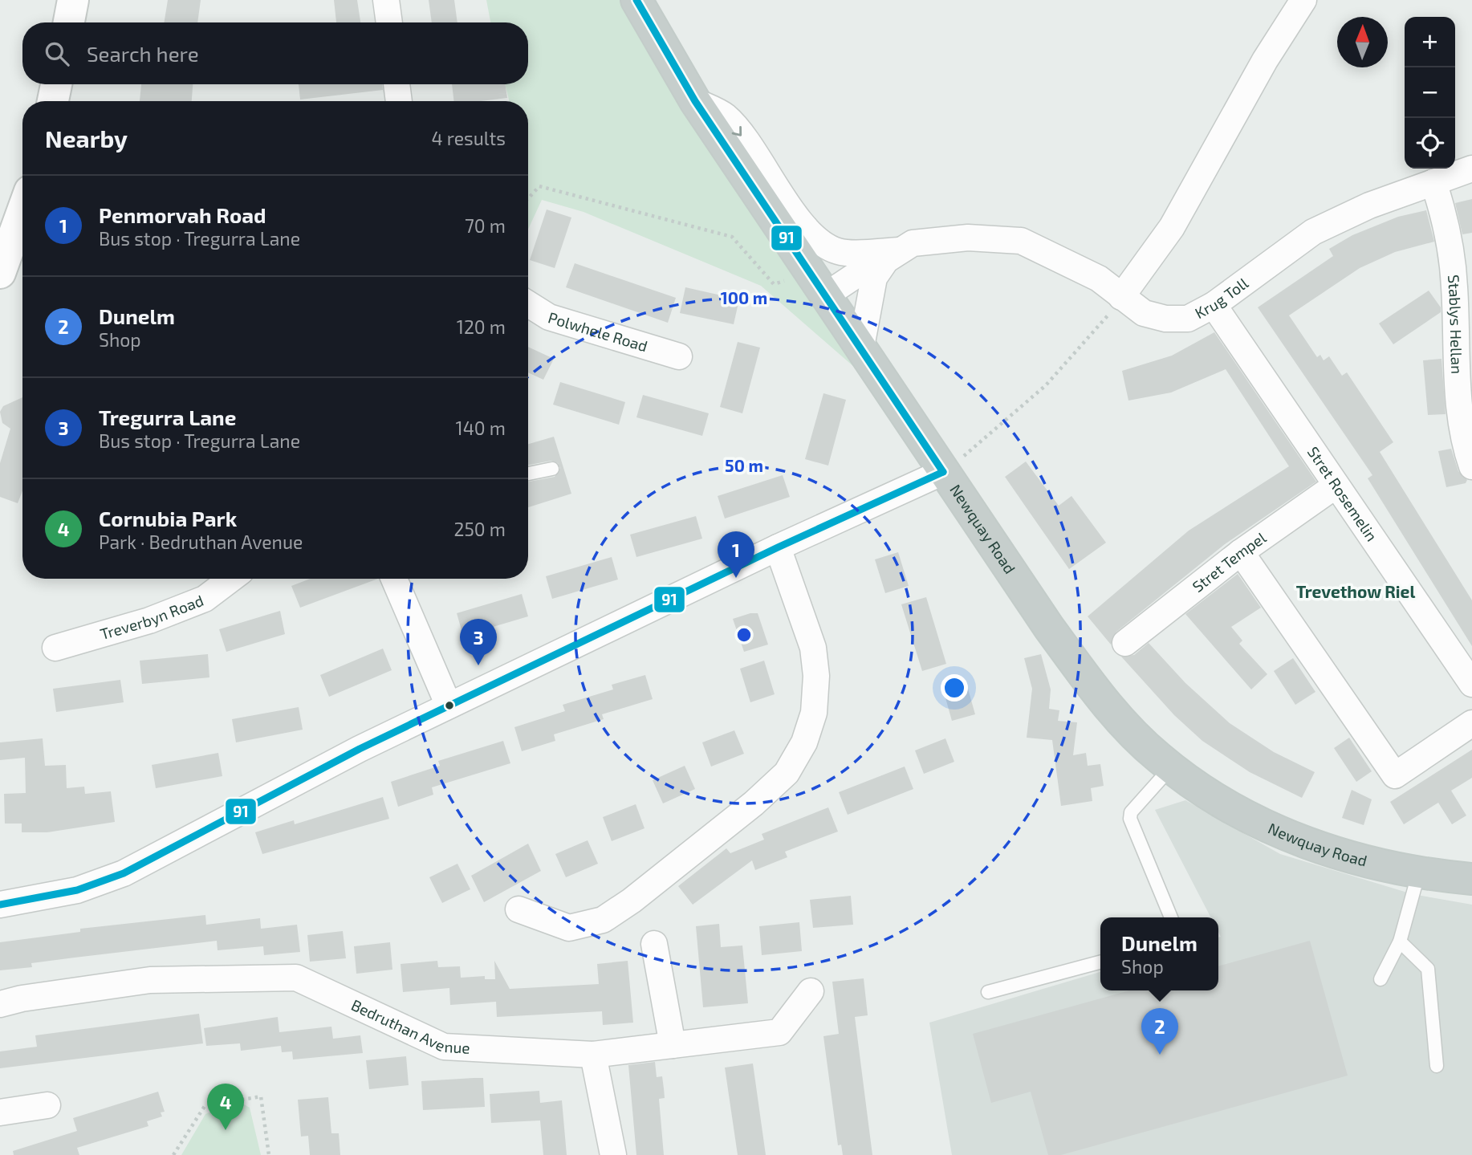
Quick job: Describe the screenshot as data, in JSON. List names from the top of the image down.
{
  "streets": {
    "highway": ["Newquay Road"],
    "street": [
      "Krug Toll",
      "Stablys Hellan",
      "Polwhele Road",
      "Stret Rosemelin",
      "Stret Tempel",
      "Treverbyn Road",
      "Bedruthan Avenue"
    ]
  },
  "crossings": [
    ["Krug Toll", "Stablys Hellan"],
    ["Krug Toll", "Stret Rosemelin"],
    ["Stret Rosemelin", "Stret Tempel"]
  ],
  "districts": ["Trevethow Riel"],
  "lines": ["transit line 91"],
  "north": "top",
  "page": {
    "map_buttons": ["+", "−"],
    "search": "Search here",
    "heading": ["Nearby", "4 results"],
    "list": [
      {
        "mark": "1",
        "name": "Penmorvah Road",
        "note": "Bus stop · Tregurra Lane",
        "value": "70 m"
      },
      {
        "mark": "2",
        "name": "Dunelm",
        "note": "Shop",
        "value": "120 m"
      },
      {
        "mark": "3",
        "name": "Tregurra Lane",
        "note": "Bus stop · Tregurra Lane",
        "value": "140 m"
      },
      {
        "mark": "4",
        "name": "Cornubia Park",
        "note": "Park · Bedruthan Avenue",
        "value": "250 m"
      }
    ],
    "pins": [
      "1",
      "3",
      "2",
      "4"
    ],
    "popup": ["Dunelm", "Shop"]
  },
  "rings": ["100 m", "50 m"]
}
